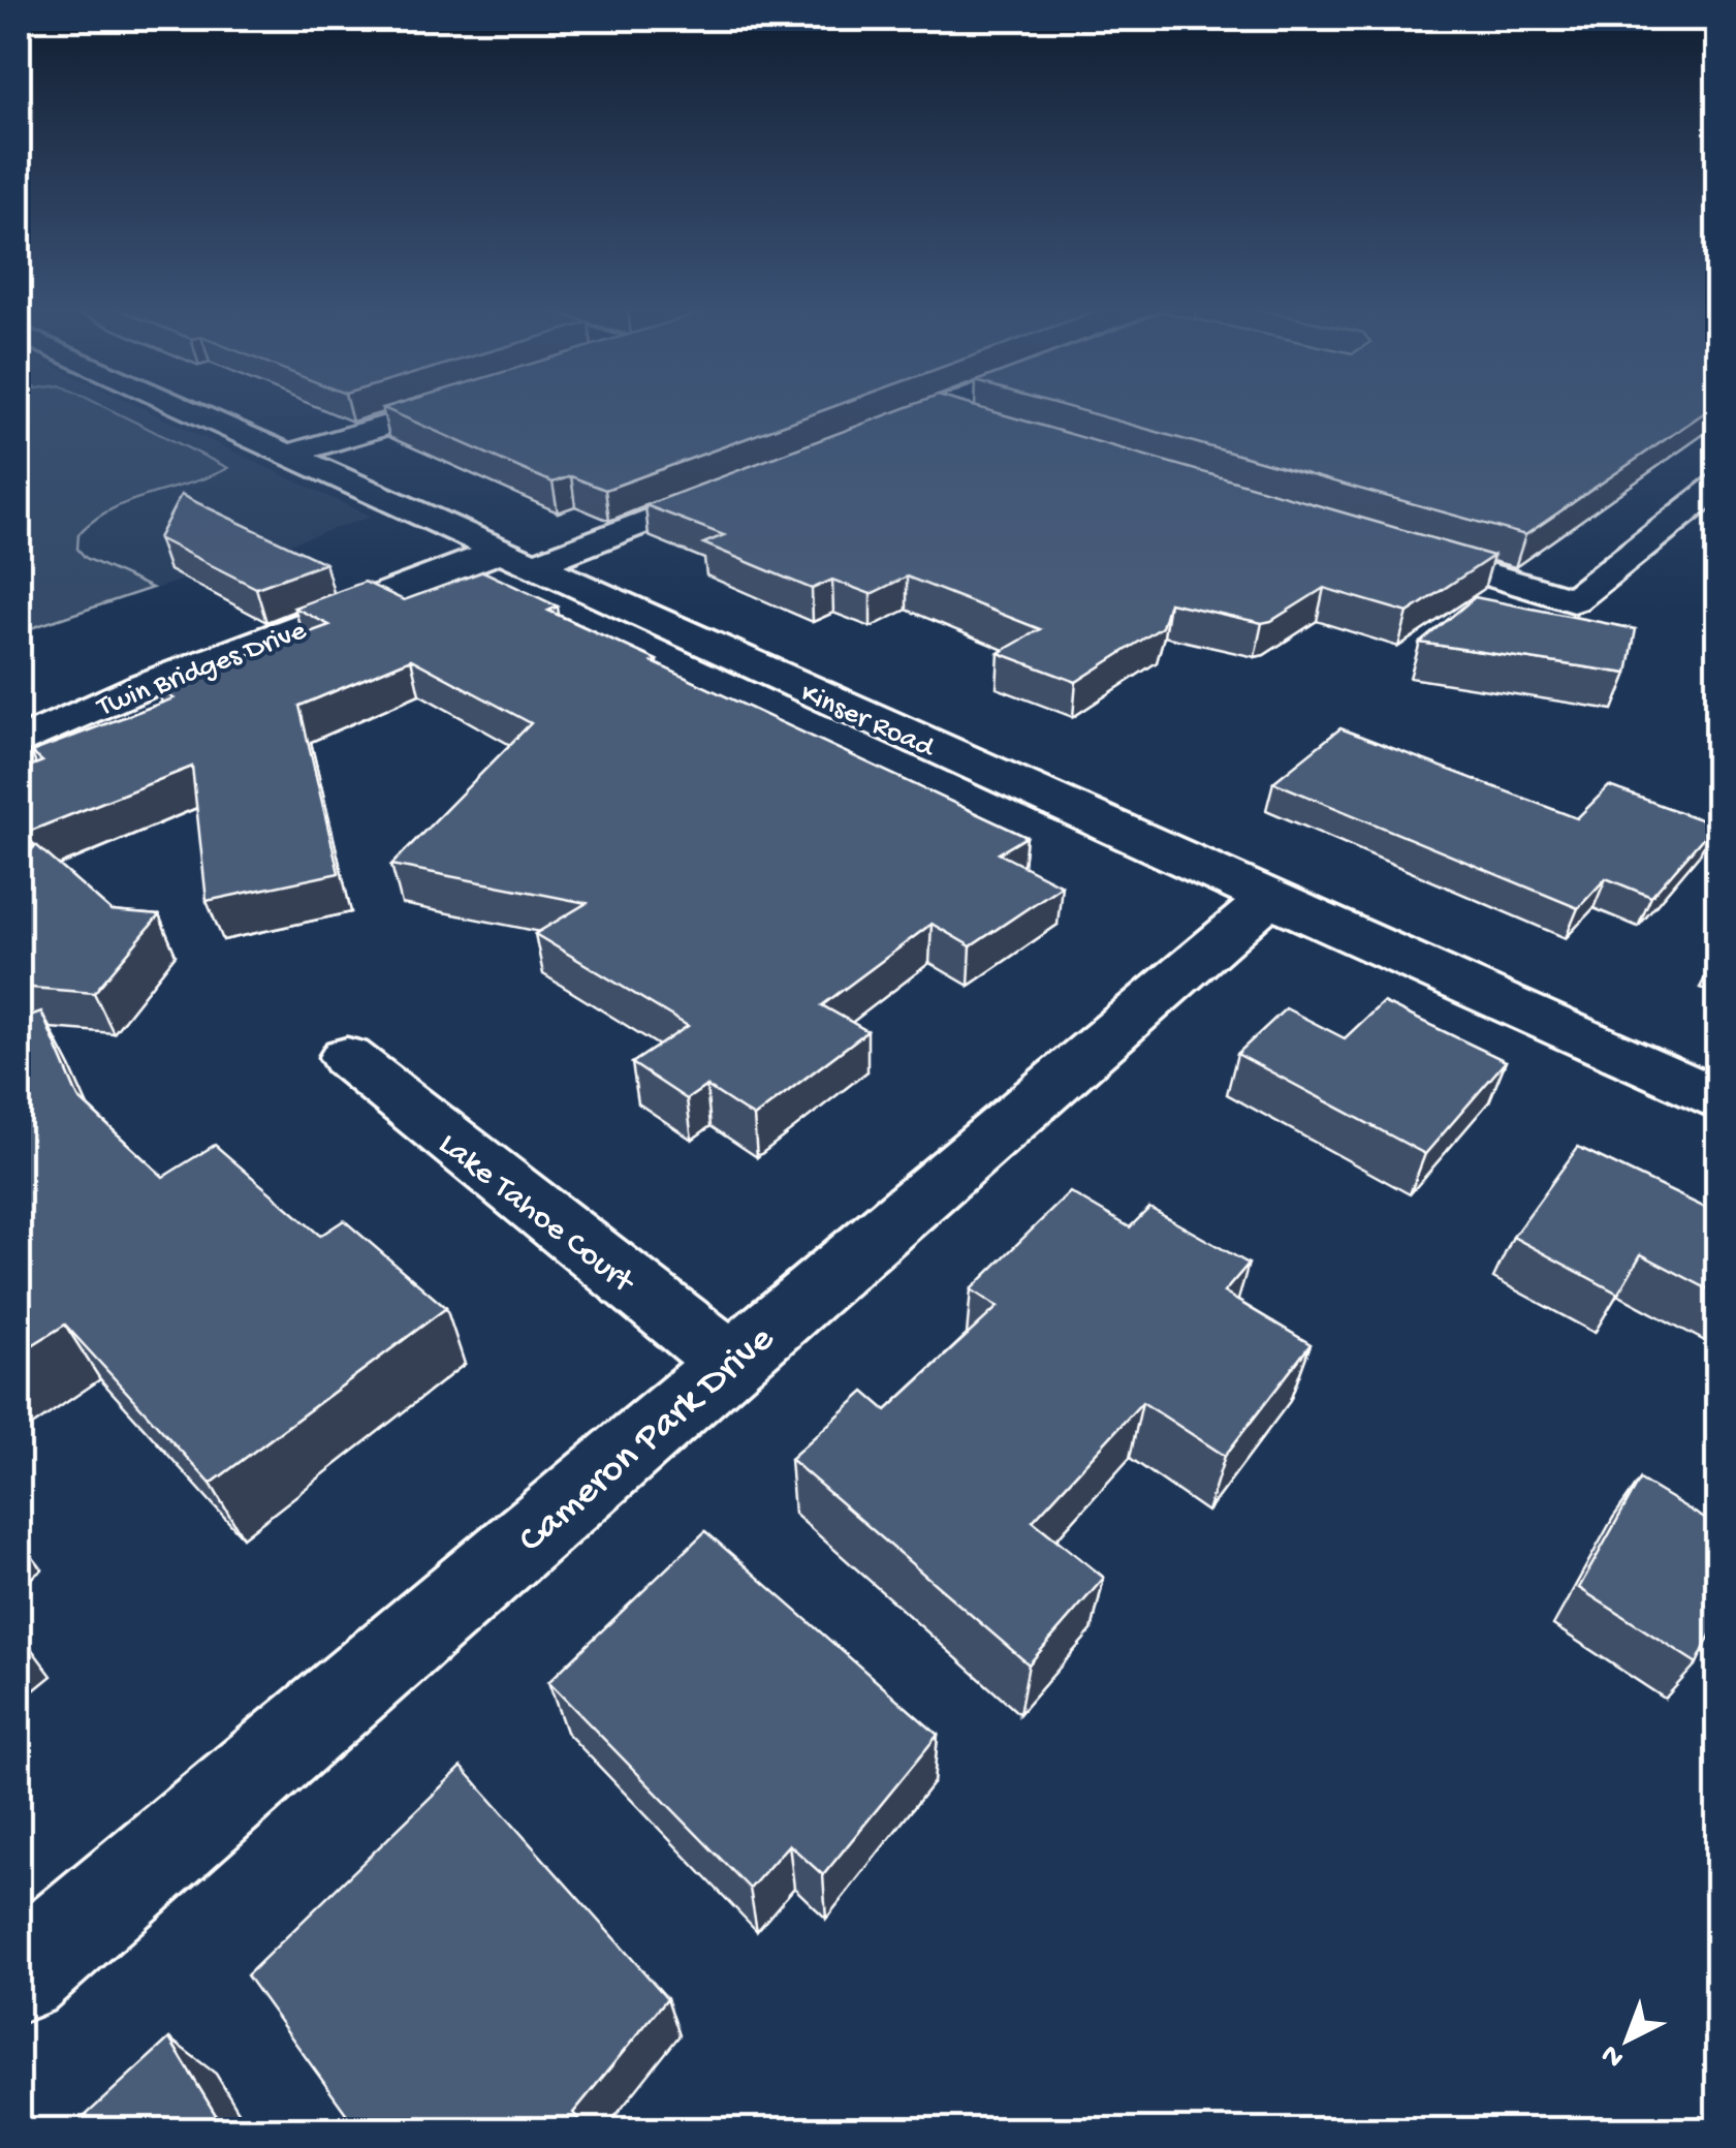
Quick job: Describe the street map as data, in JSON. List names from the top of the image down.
{
  "streets": {
    "street": [
      "Twin Bridges Drive",
      "Kinser Road",
      "Lake Tahoe Court",
      "Cameron Park Drive"
    ]
  },
  "crossings": [
    ["Twin Bridges Drive", "Kinser Road"],
    ["Kinser Road", "Cameron Park Drive"],
    ["Lake Tahoe Court", "Cameron Park Drive"]
  ],
  "north": "bottom left"
}
